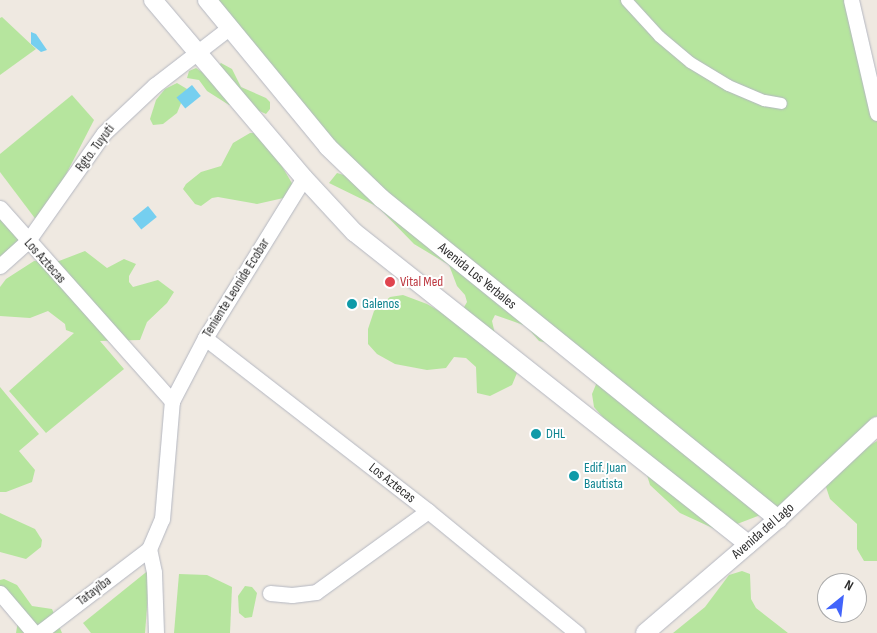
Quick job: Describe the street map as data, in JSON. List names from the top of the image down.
{
  "streets": {
    "street": [
      "Rgto. Tuyuti",
      "Los Aztecas",
      "Avenida Los Yerbales",
      "Teniente Leonide Ecobar",
      "Avenida del Lago",
      "Tatayiba"
    ]
  },
  "crossings": [
    ["Rgto. Tuyuti", "Los Aztecas"],
    ["Rgto. Tuyuti", "Avenida Los Yerbales"],
    ["Los Aztecas", "Teniente Leonide Ecobar"],
    ["Avenida Los Yerbales", "Avenida del Lago"]
  ],
  "places": [
    "Vital Med",
    "Galenos",
    "DHL",
    "Edif. Juan Bautista"
  ],
  "north": "top right"
}
